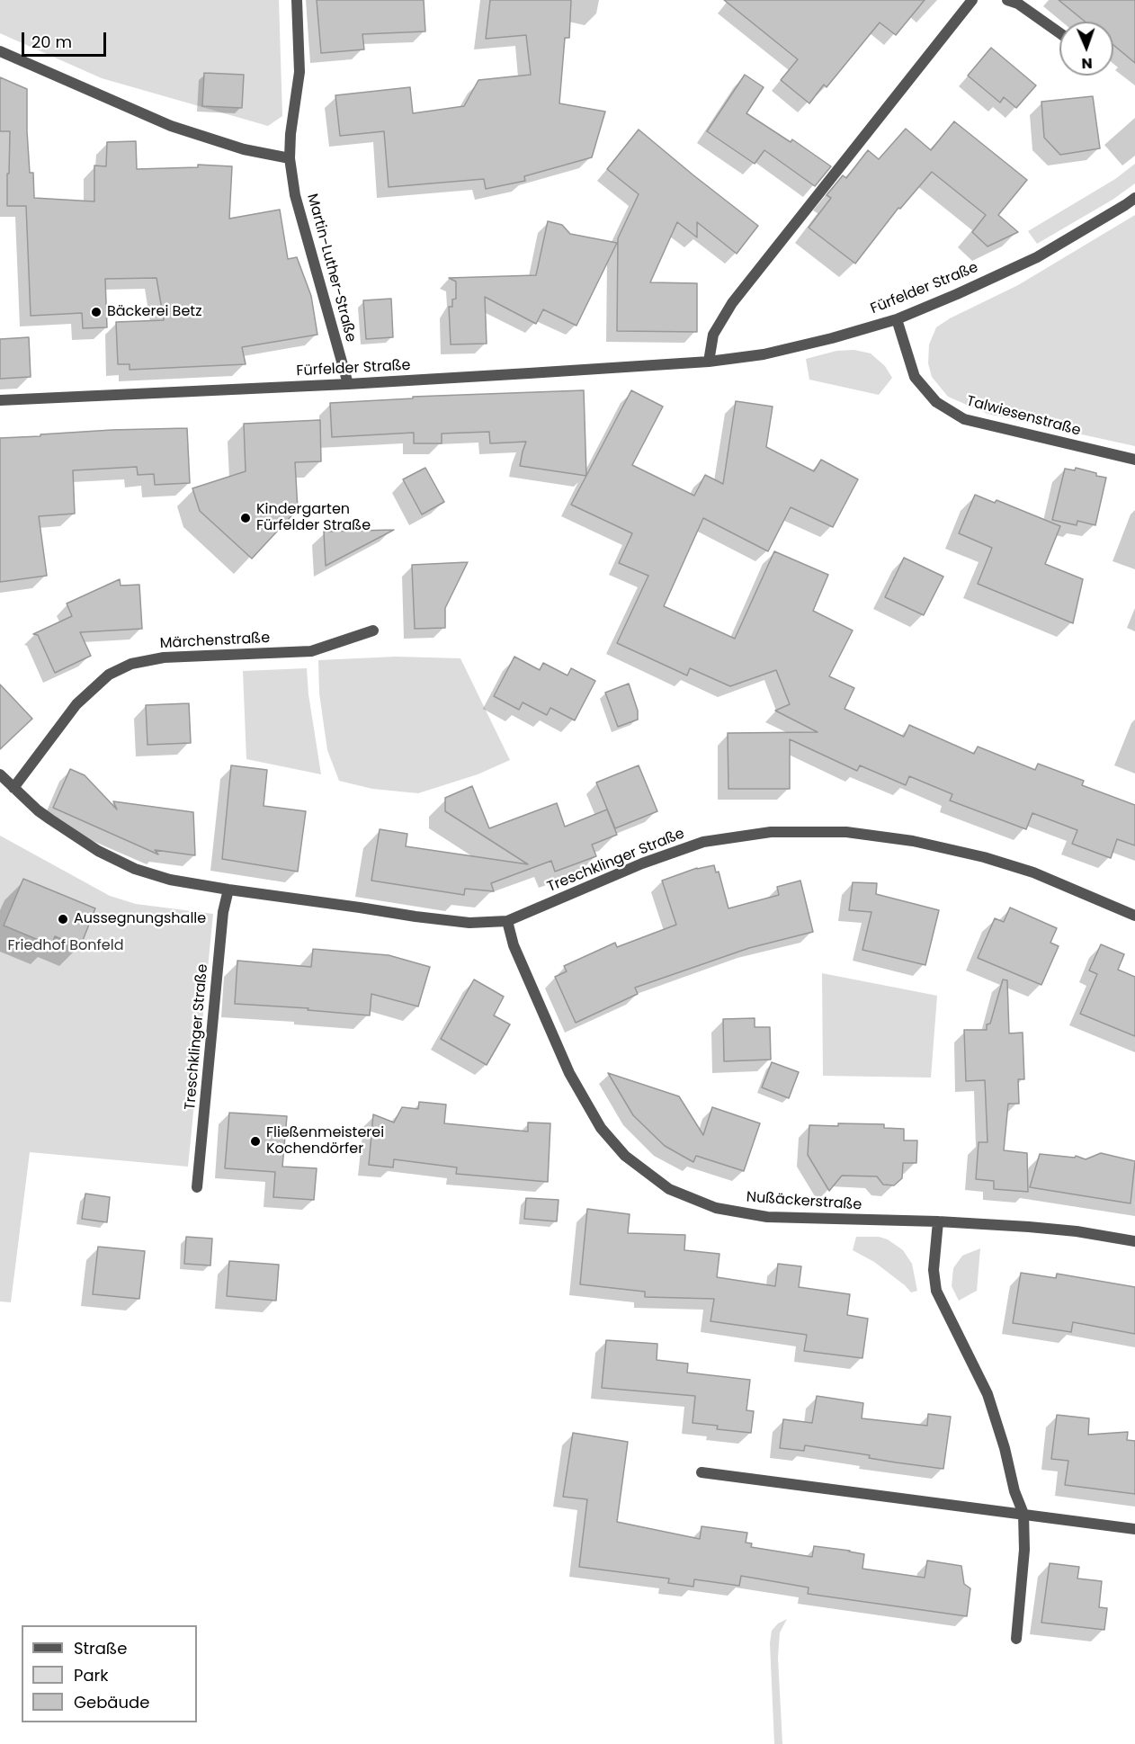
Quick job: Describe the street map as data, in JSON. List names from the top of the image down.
{
  "streets": {
    "street": [
      "Martin-Luther-Straße",
      "Fürfelder Straße",
      "Talwiesenstraße",
      "Märchenstraße",
      "Treschklinger Straße",
      "Nußäckerstraße"
    ]
  },
  "crossings": [
    ["Martin-Luther-Straße", "Fürfelder Straße"],
    ["Fürfelder Straße", "Talwiesenstraße"],
    ["Märchenstraße", "Treschklinger Straße"],
    ["Treschklinger Straße", "Nußäckerstraße"]
  ],
  "parks": ["Friedhof Bonfeld"],
  "places": [
    "Bäckerei Betz",
    "Kindergarten Fürfelder Straße",
    "Aussegnungshalle",
    "Fließenmeisterei Kochendörfer"
  ],
  "legend": ["Straße", "Park", "Gebäude"],
  "scale_bar": "20 m",
  "north": "bottom"
}
